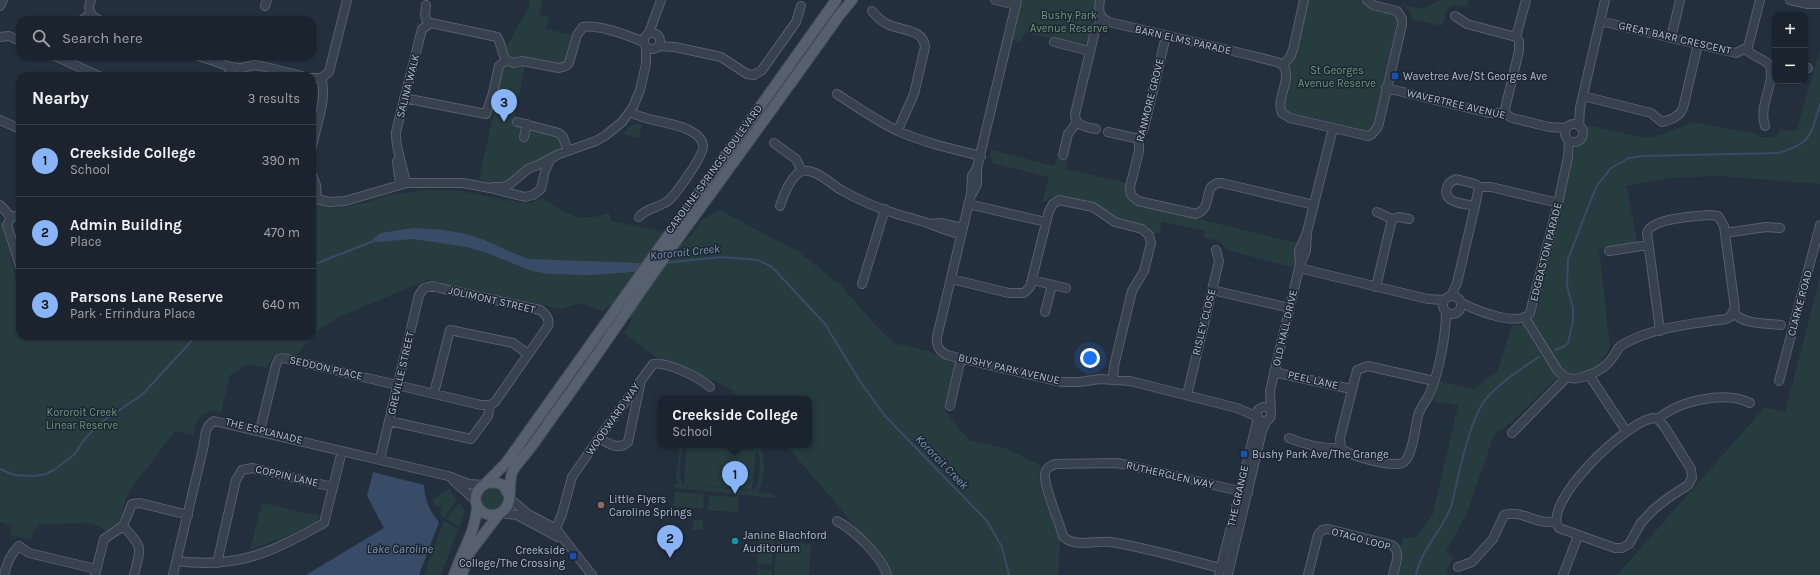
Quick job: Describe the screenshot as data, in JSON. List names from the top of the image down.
{
  "streets": {
    "main road": ["CAROLINE SPRINGS BOULEVARD"],
    "street": [
      "GREAT BARR CRESCENT",
      "BARN ELMS PARADE",
      "SALINA WALK",
      "RANMORE GROVE",
      "WAVERTREE AVENUE",
      "EDGBASTON PARADE",
      "JOLIMONT STREET",
      "CLARKE ROAD",
      "RISLEY CLOSE",
      "OLD HALL DRIVE",
      "SEDDON PLACE",
      "BUSHY PARK AVENUE",
      "GREVILLE STREET",
      "PEEL LANE",
      "WOODWARD WAY",
      "THE ESPLANADE",
      "RUTHERGLEN WAY",
      "COPPIN LANE",
      "THE GRANGE",
      "OTAGO LOOP"
    ]
  },
  "crossings": [
    ["GREAT BARR CRESCENT", "EDGBASTON PARADE"],
    ["BARN ELMS PARADE", "RANMORE GROVE"],
    ["RANMORE GROVE", "OLD HALL DRIVE"],
    ["WAVERTREE AVENUE", "EDGBASTON PARADE"],
    ["CAROLINE SPRINGS BOULEVARD", "THE ESPLANADE"],
    ["JOLIMONT STREET", "GREVILLE STREET"],
    ["RISLEY CLOSE", "BUSHY PARK AVENUE"],
    ["OLD HALL DRIVE", "BUSHY PARK AVENUE"],
    ["OLD HALL DRIVE", "PEEL LANE"],
    ["OLD HALL DRIVE", "THE GRANGE"],
    ["SEDDON PLACE", "GREVILLE STREET"],
    ["SEDDON PLACE", "THE ESPLANADE"],
    ["BUSHY PARK AVENUE", "THE GRANGE"],
    ["GREVILLE STREET", "THE ESPLANADE"],
    ["RUTHERGLEN WAY", "THE GRANGE"]
  ],
  "water": ["Kororoit Creek", "Lake Caroline"],
  "parks": ["Bushy Park Avenue Reserve", "St Georges Avenue Reserve", "Kororoit Creek Linear Reserve"],
  "places": {
    "transit": ["Wavetree Ave/St Georges Ave", "Bushy Park Ave/The Grange", "Creekside College/The Crossing"],
    "other": ["Little Flyers Caroline Springs", "Janine Blachford Auditorium"]
  },
  "page": {
    "map_buttons": ["+", "−"],
    "search": "Search here",
    "heading": ["Nearby", "3 results"],
    "pins": ["3", "1", "2"],
    "list": [
      {
        "mark": "1",
        "name": "Creekside College",
        "note": "School",
        "value": "390 m"
      },
      {
        "mark": "2",
        "name": "Admin Building",
        "note": "Place",
        "value": "470 m"
      },
      {
        "mark": "3",
        "name": "Parsons Lane Reserve",
        "note": "Park · Errindura Place",
        "value": "640 m"
      }
    ],
    "popup": ["Creekside College", "School"]
  }
}
